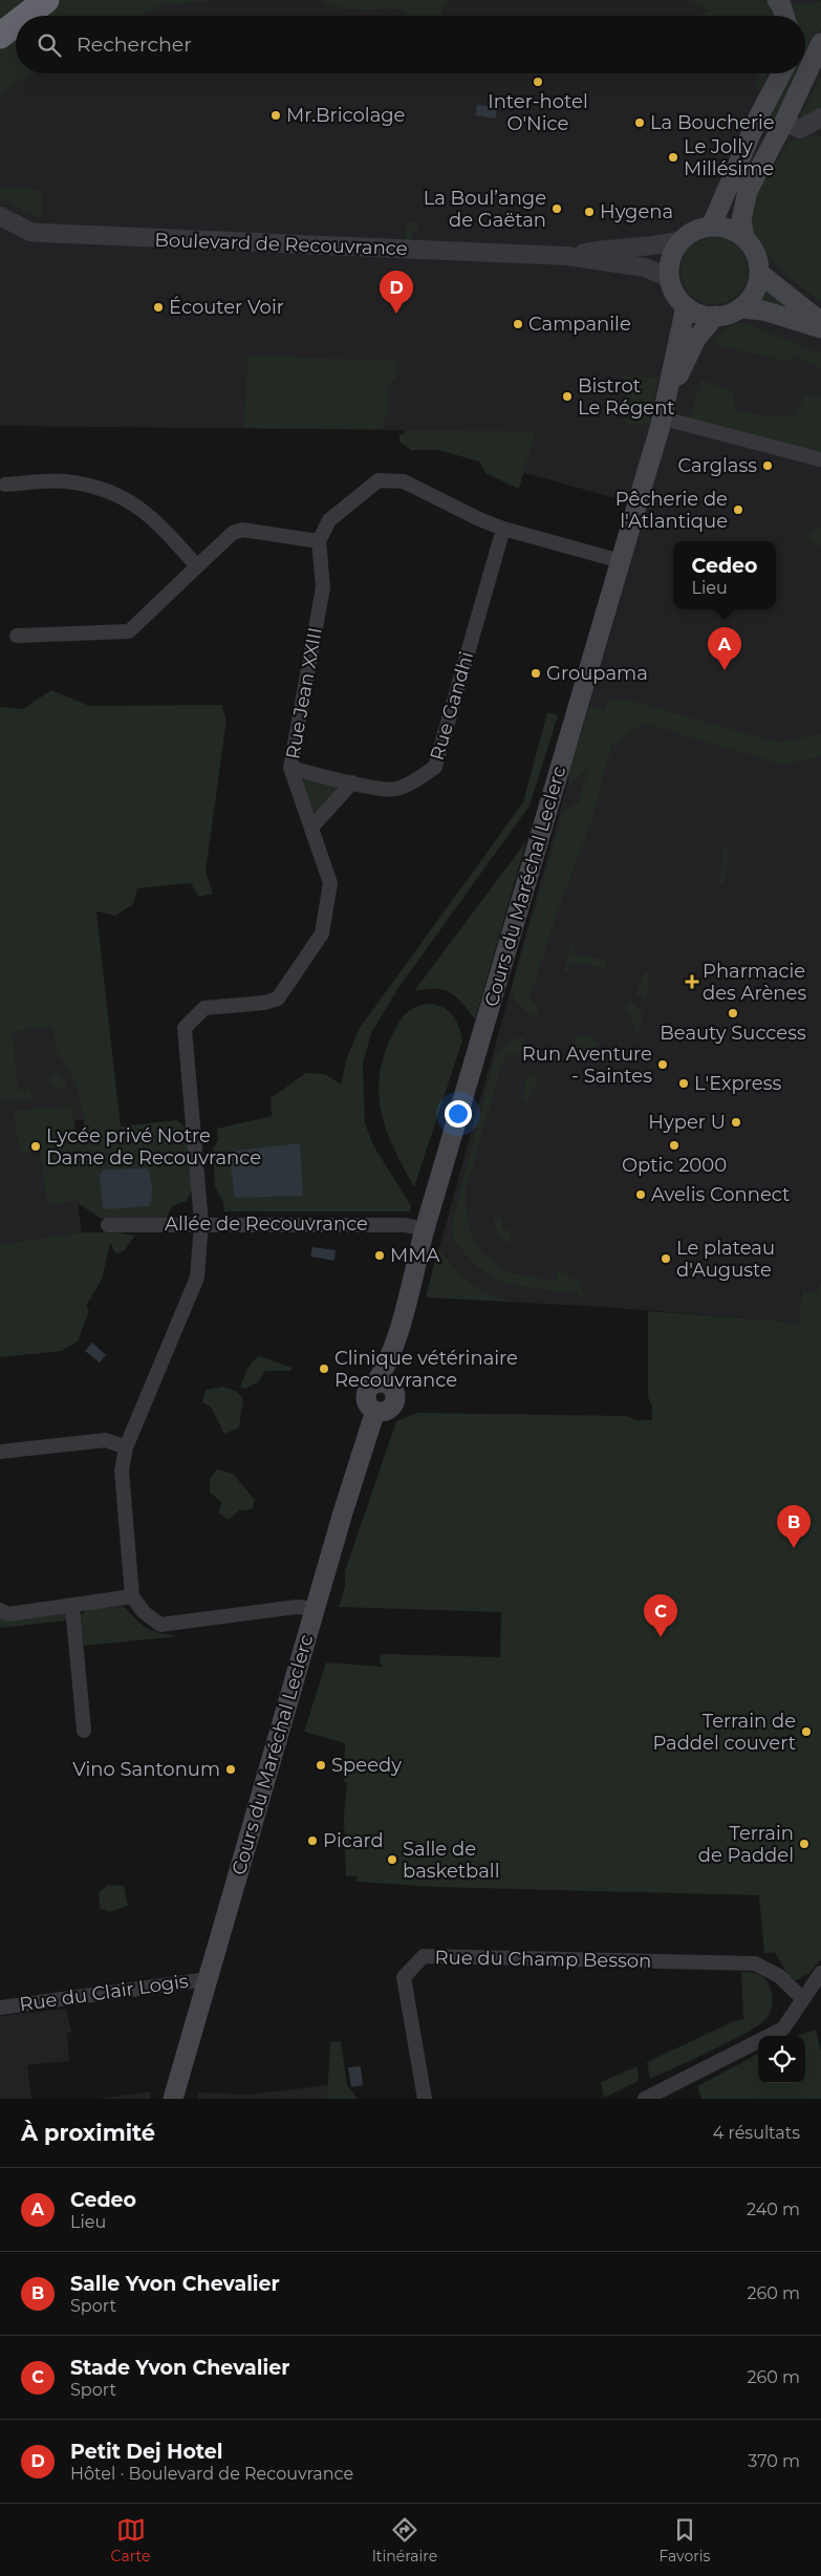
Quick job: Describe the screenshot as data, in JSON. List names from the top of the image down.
{
  "streets": {
    "main road": ["Cours du Maréchal Leclerc"],
    "street": [
      "Boulevard de Recouvrance",
      "Rue Jean XXIII",
      "Rue Gandhi",
      "Allée de Recouvrance",
      "Rue du Champ Besson",
      "Rue du Clair Logis"
    ]
  },
  "crossings": [
    ["Rue Jean XXIII", "Rue Gandhi"],
    ["Rue Jean XXIII", "Allée de Recouvrance"],
    ["Cours du Maréchal Leclerc", "Allée de Recouvrance"],
    ["Cours du Maréchal Leclerc", "Rue du Clair Logis"]
  ],
  "places": {
    "other": [
      "Inter-hotel O'Nice",
      "Mr.Bricolage",
      "La Boucherie",
      "Le Jolly Millésime",
      "La Boul’ange de Gaëtan",
      "Hygena",
      "Écouter Voir",
      "Campanile",
      "Bistrot Le Régent",
      "Carglass",
      "Pêcherie de l'Atlantique",
      "Groupama",
      "Beauty Success",
      "Run Aventure - Saintes",
      "L'Express",
      "Hyper U",
      "Optic 2000",
      "Lycée privé Notre Dame de Recouvrance",
      "Avelis Connect",
      "MMA",
      "Le plateau d'Auguste",
      "Clinique vétérinaire Recouvrance",
      "Terrain de Paddel couvert",
      "Speedy",
      "Vino Santonum",
      "Picard",
      "Terrain de Paddel",
      "Salle de basketball"
    ],
    "health": ["Pharmacie des Arènes"]
  },
  "page": {
    "search": "Rechercher",
    "pins": [
      "D",
      "A",
      "B",
      "C"
    ],
    "popup": ["Cedeo", "Lieu"],
    "heading": ["À proximité", "4 résultats"],
    "list": [
      {
        "mark": "A",
        "name": "Cedeo",
        "note": "Lieu",
        "value": "240 m"
      },
      {
        "mark": "B",
        "name": "Salle Yvon Chevalier",
        "note": "Sport",
        "value": "260 m"
      },
      {
        "mark": "C",
        "name": "Stade Yvon Chevalier",
        "note": "Sport",
        "value": "260 m"
      },
      {
        "mark": "D",
        "name": "Petit Dej Hotel",
        "note": "Hôtel · Boulevard de Recouvrance",
        "value": "370 m"
      }
    ],
    "nav": ["Carte", "Itinéraire", "Favoris"]
  }
}
